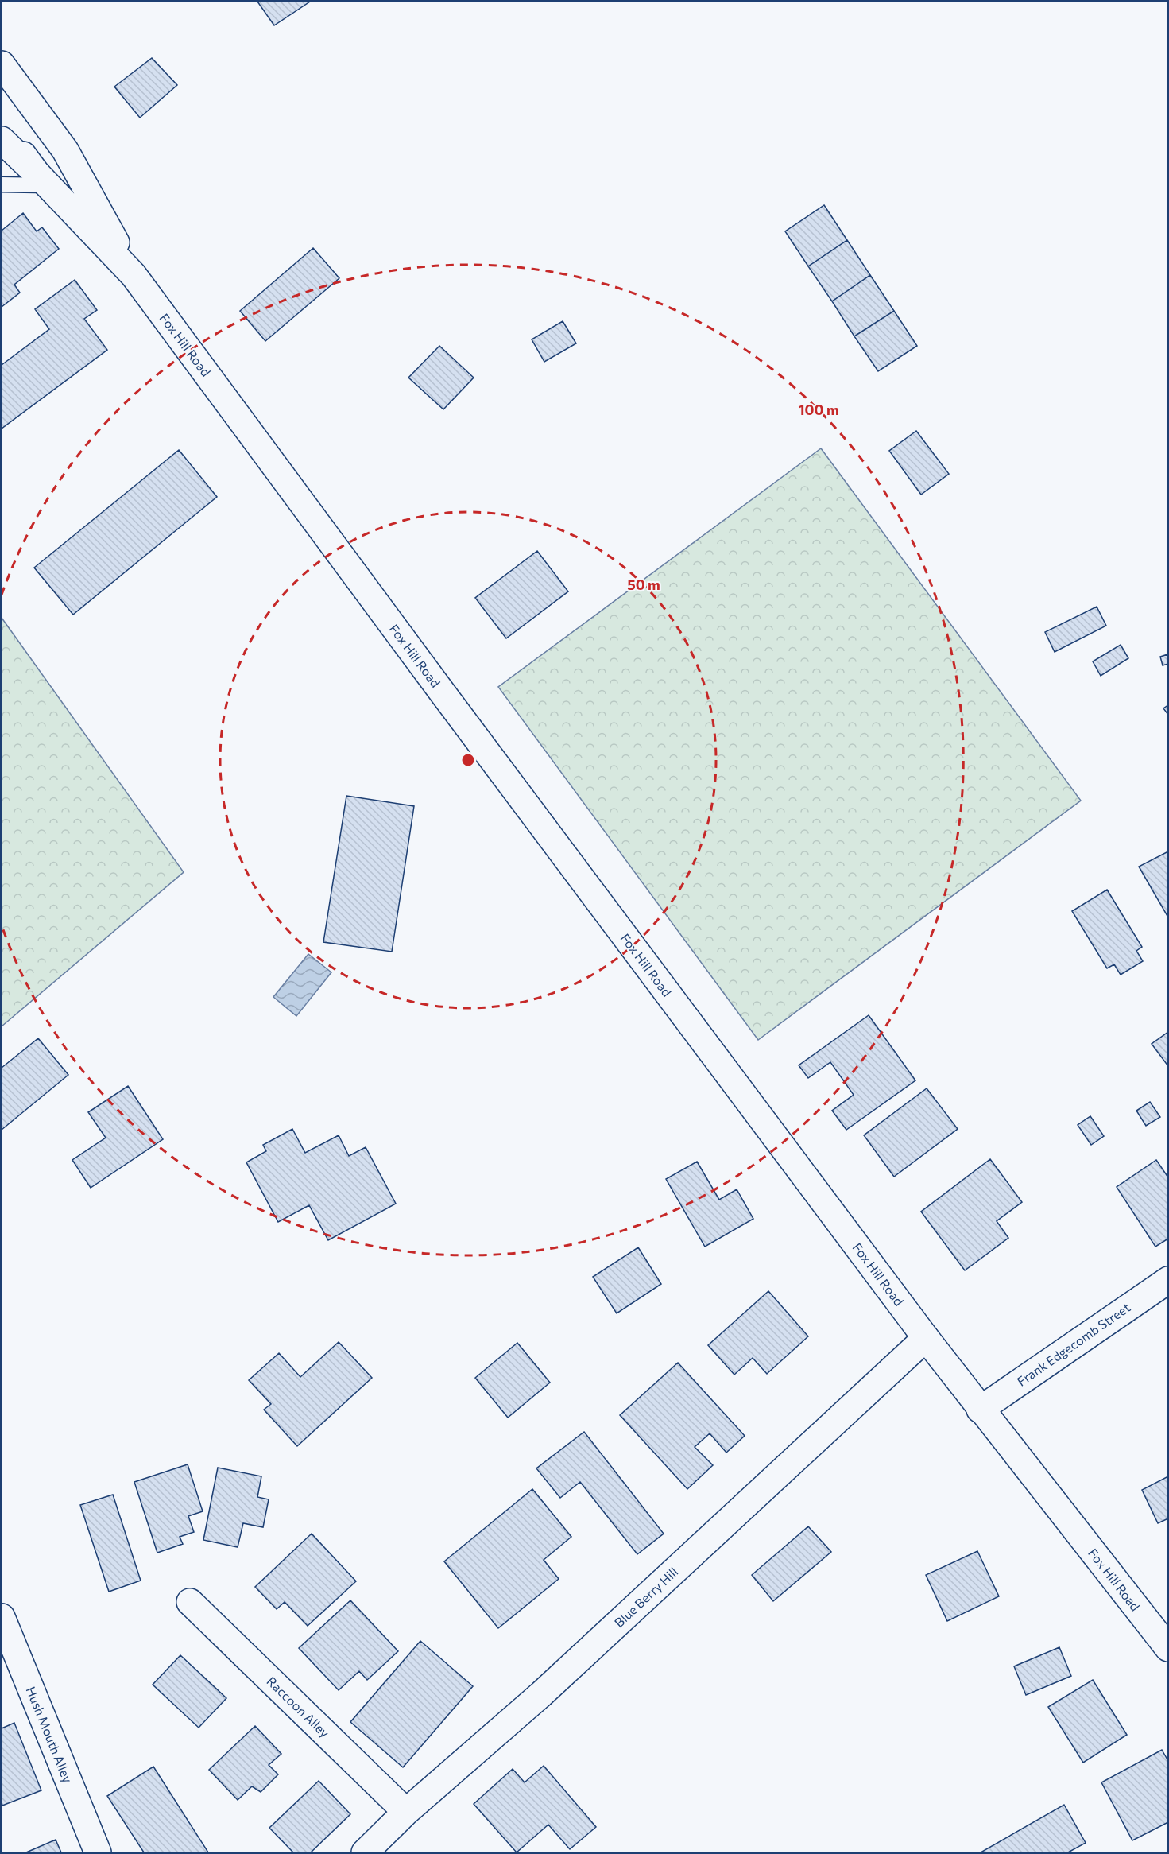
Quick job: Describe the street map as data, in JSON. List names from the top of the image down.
{
  "streets": {
    "main road": [
      "Fox Hill Road",
      "Frank Edgecomb Street",
      "Blue Berry Hill",
      "Raccoon Alley",
      "Hush Mouth Alley"
    ]
  },
  "crossings": [
    ["Fox Hill Road", "Frank Edgecomb Street"],
    ["Fox Hill Road", "Blue Berry Hill"],
    ["Blue Berry Hill", "Raccoon Alley"]
  ],
  "rings": ["100 m", "50 m"]
}
